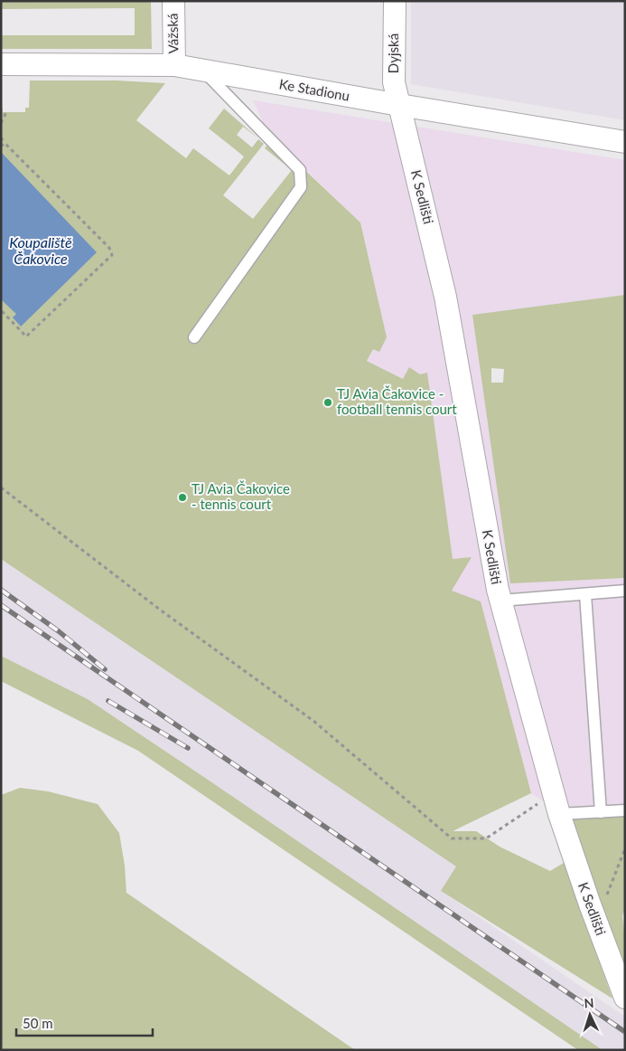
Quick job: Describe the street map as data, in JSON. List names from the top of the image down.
{
  "streets": {
    "street": [
      "Vážská",
      "Dyjská",
      "Ke Stadionu",
      "K Sedlišti"
    ]
  },
  "crossings": [
    ["Vážská", "Ke Stadionu"],
    ["Dyjská", "Ke Stadionu"],
    ["Dyjská", "K Sedlišti"],
    ["Ke Stadionu", "K Sedlišti"]
  ],
  "water": ["Koupaliště Čakovice"],
  "places": ["TJ Avia Čakovice - football tennis court", "TJ Avia Čakovice - tennis court"],
  "scale_bar": "50 m",
  "north": "top"
}
